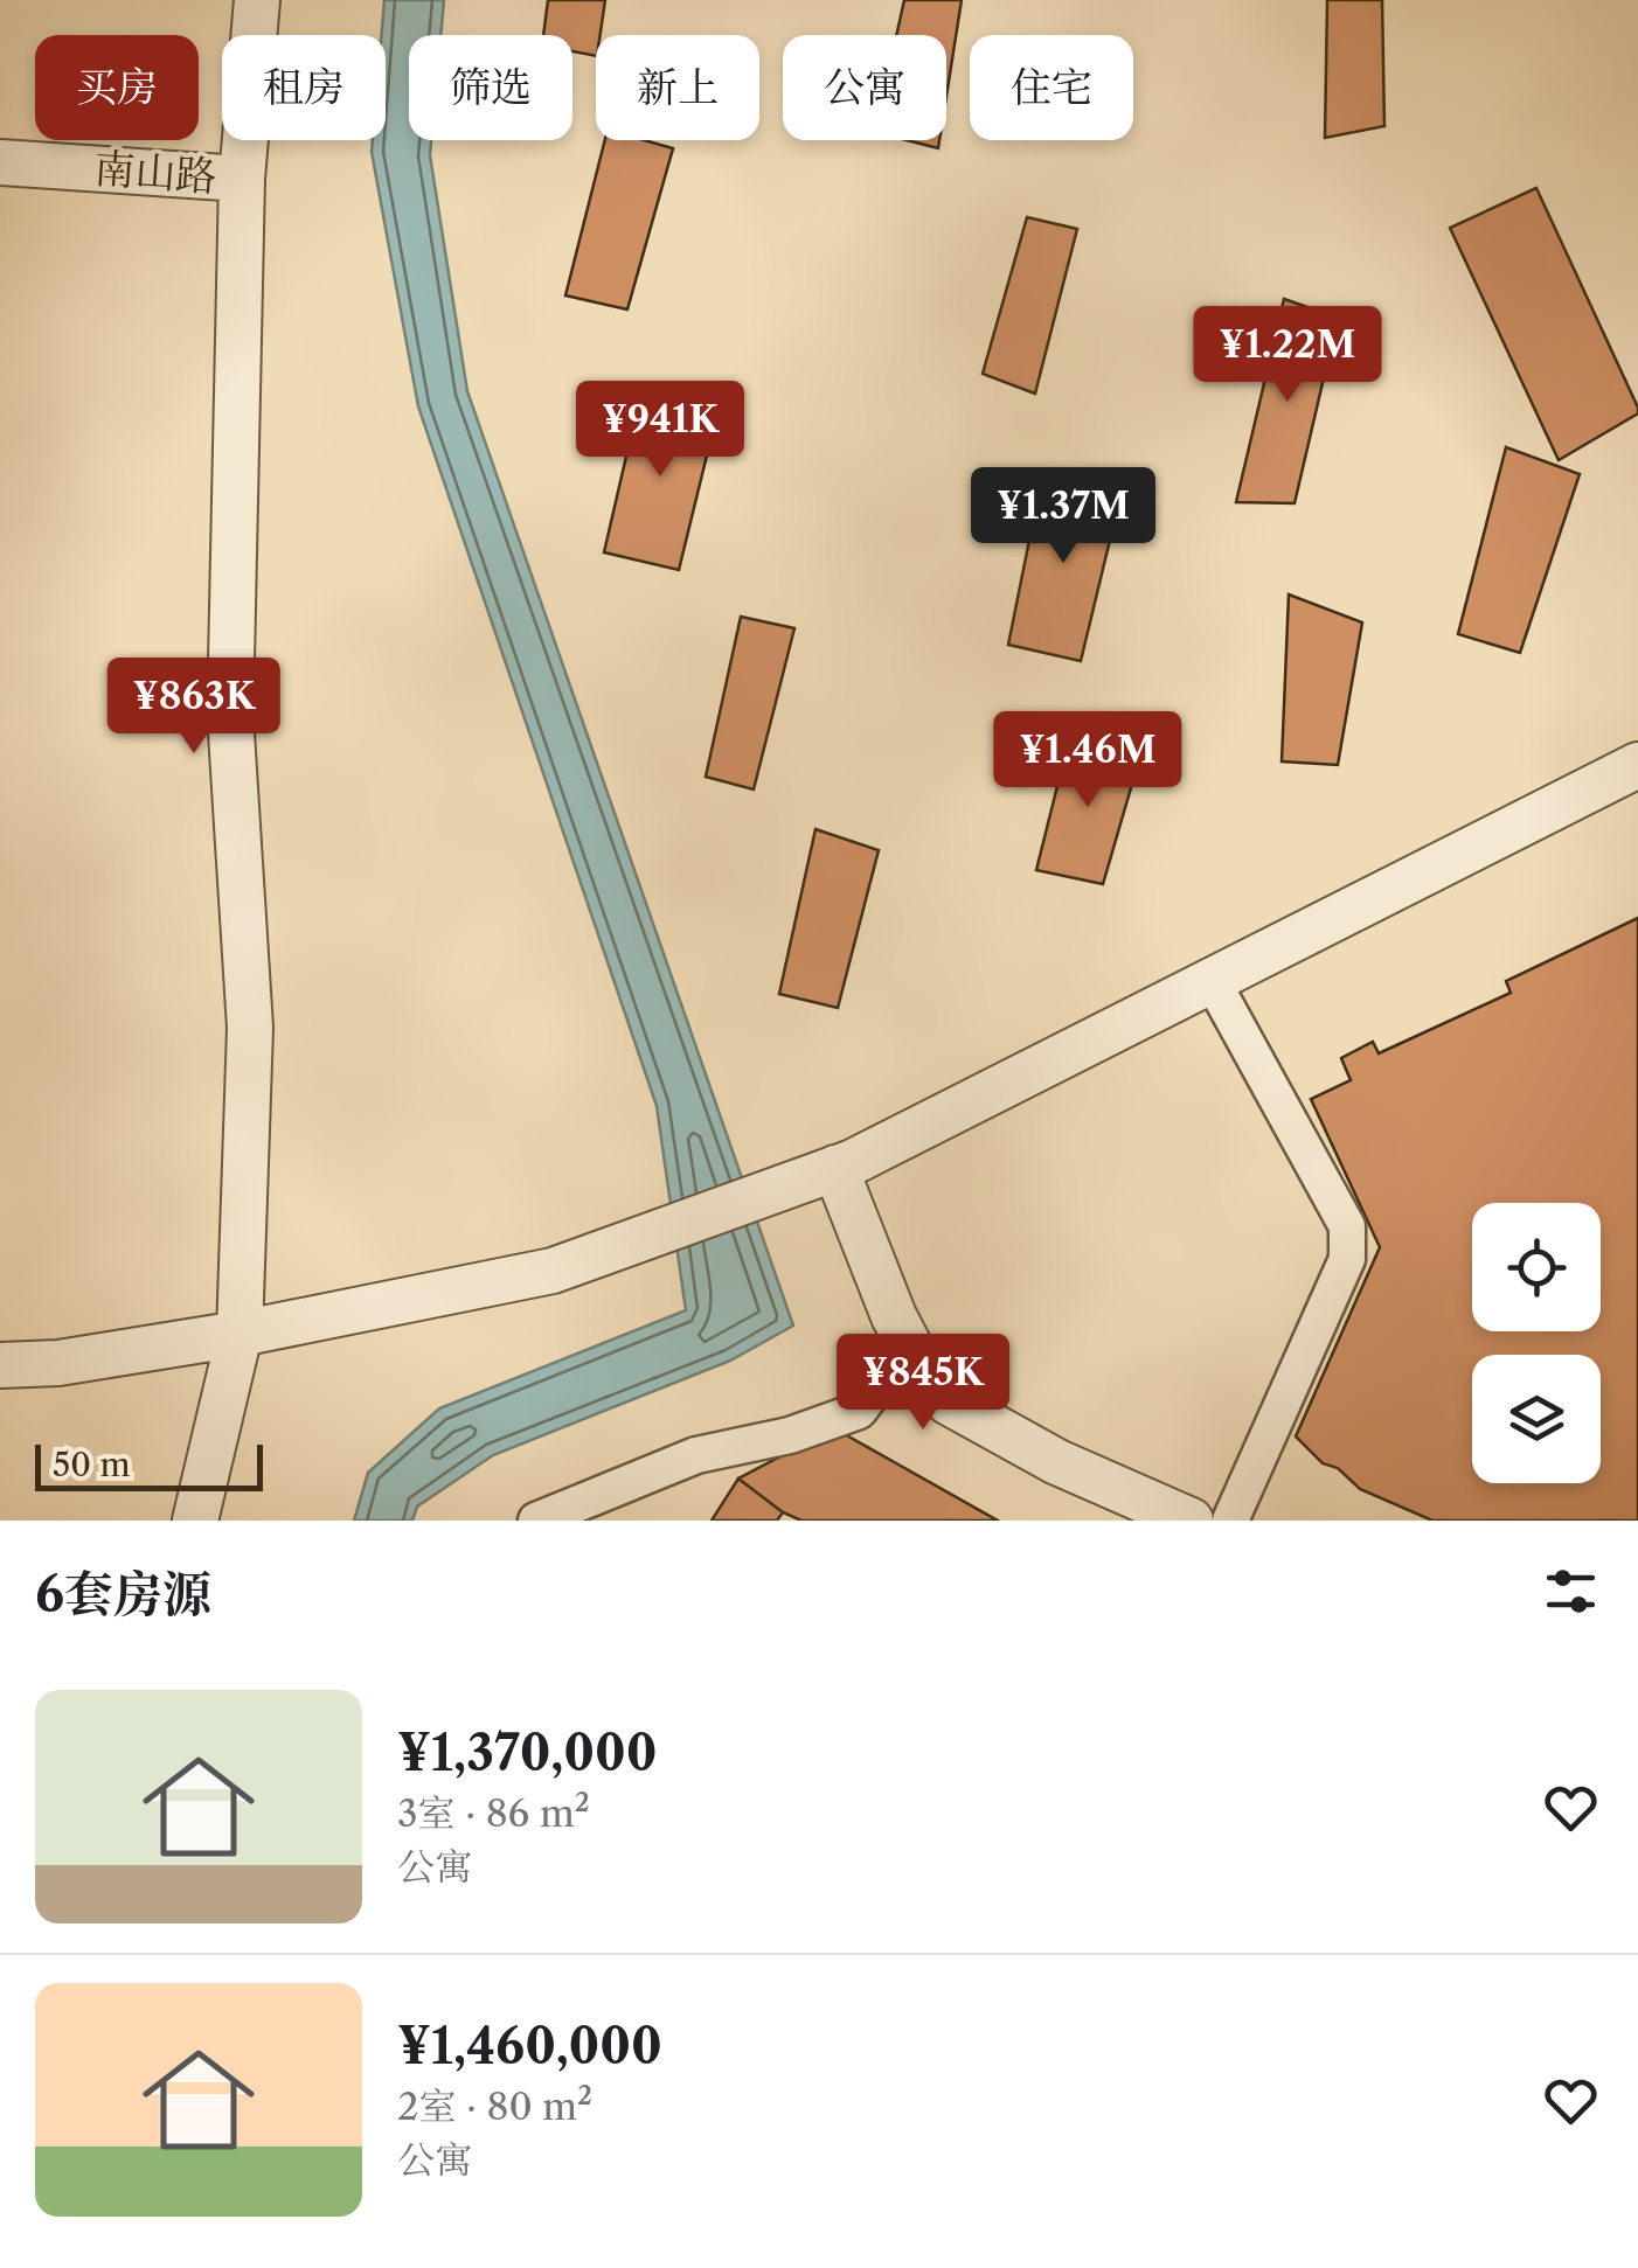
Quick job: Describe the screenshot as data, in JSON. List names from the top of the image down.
{
  "streets": {
    "street": ["南山路"]
  },
  "scale_bar": "50 m",
  "page": {
    "chip": [
      "买房",
      "租房",
      "筛选",
      "新上",
      "公寓",
      "住宅"
    ],
    "price": [
      "¥1.22M",
      "¥941K",
      "¥1.37M",
      "¥863K",
      "¥1.46M",
      "¥845K"
    ],
    "scale": "50 m",
    "heading": "6套房源",
    "list": [
      {
        "name": "¥1,370,000",
        "note": "3室 · 86 m² · 公寓"
      },
      {
        "name": "¥1,460,000",
        "note": "2室 · 80 m² · 公寓"
      }
    ]
  }
}
